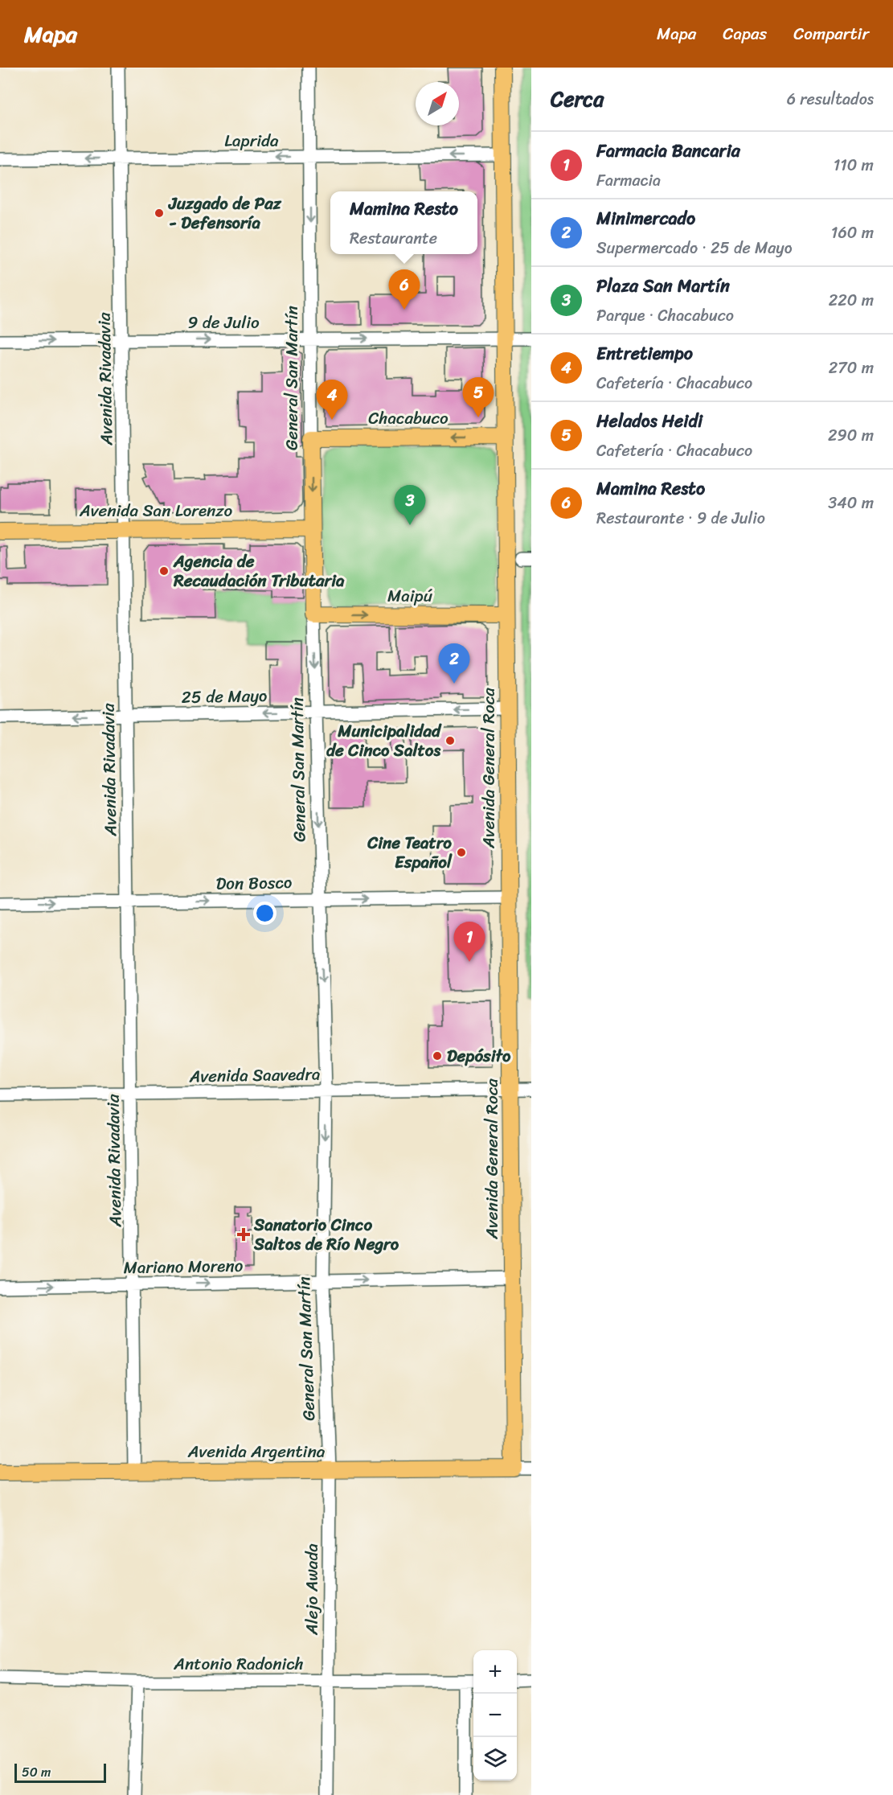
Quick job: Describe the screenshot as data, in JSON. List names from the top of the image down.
{
  "streets": {
    "main road": [
      "General San Martín",
      "Chacabuco",
      "Avenida San Lorenzo",
      "Maipú",
      "Avenida General Roca",
      "Avenida Argentina"
    ],
    "street": [
      "Laprida",
      "9 de Julio",
      "Avenida Rivadavia",
      "25 de Mayo",
      "Don Bosco",
      "Avenida Saavedra",
      "Mariano Moreno",
      "Alejo Awada",
      "Antonio Radonich"
    ]
  },
  "crossings": [
    ["Laprida", "General San Martín"],
    ["Laprida", "Avenida Rivadavia"],
    ["Laprida", "Avenida General Roca"],
    ["9 de Julio", "General San Martín"],
    ["9 de Julio", "Avenida Rivadavia"],
    ["9 de Julio", "Avenida General Roca"],
    ["General San Martín", "Chacabuco"],
    ["General San Martín", "Avenida San Lorenzo"],
    ["General San Martín", "Maipú"],
    ["General San Martín", "25 de Mayo"],
    ["General San Martín", "Don Bosco"],
    ["General San Martín", "Avenida Saavedra"],
    ["General San Martín", "Mariano Moreno"],
    ["General San Martín", "Avenida Argentina"],
    ["General San Martín", "Alejo Awada"],
    ["Avenida Rivadavia", "Avenida San Lorenzo"],
    ["Avenida Rivadavia", "25 de Mayo"],
    ["Avenida Rivadavia", "Don Bosco"],
    ["Avenida Rivadavia", "Avenida Saavedra"],
    ["Avenida Rivadavia", "Mariano Moreno"],
    ["Avenida Rivadavia", "Avenida Argentina"],
    ["Chacabuco", "Avenida General Roca"],
    ["Maipú", "Avenida General Roca"],
    ["25 de Mayo", "Avenida General Roca"],
    ["Avenida General Roca", "Don Bosco"],
    ["Avenida General Roca", "Avenida Saavedra"],
    ["Avenida General Roca", "Mariano Moreno"],
    ["Avenida General Roca", "Avenida Argentina"],
    ["Avenida Argentina", "Alejo Awada"],
    ["Alejo Awada", "Antonio Radonich"]
  ],
  "one_way": [
    "Laprida",
    "9 de Julio",
    "General San Martín",
    "Chacabuco",
    "Maipú",
    "25 de Mayo",
    "Don Bosco",
    "Mariano Moreno"
  ],
  "places": {
    "other": [
      "Juzgado de Paz - Defensoría",
      "Agencia de Recaudación Tributaria",
      "Municipalidad de Cinco Saltos",
      "Cine Teatro Español",
      "Depósito"
    ],
    "health": ["Sanatorio Cinco Saltos de Río Negro"]
  },
  "scale_bar": "50 m",
  "north": "top right",
  "page": {
    "header": "Mapa",
    "nav": ["Mapa", "Capas", "Compartir"],
    "heading": ["Cerca", "6 resultados"],
    "list": [
      {
        "mark": "1",
        "name": "Farmacia Bancaria",
        "note": "Farmacia",
        "value": "110 m"
      },
      {
        "mark": "2",
        "name": "Minimercado",
        "note": "Supermercado · 25 de Mayo",
        "value": "160 m"
      },
      {
        "mark": "3",
        "name": "Plaza San Martín",
        "note": "Parque · Chacabuco",
        "value": "220 m"
      },
      {
        "mark": "4",
        "name": "Entretiempo",
        "note": "Cafetería · Chacabuco",
        "value": "270 m"
      },
      {
        "mark": "5",
        "name": "Helados Heidi",
        "note": "Cafetería · Chacabuco",
        "value": "290 m"
      },
      {
        "mark": "6",
        "name": "Mamina Resto",
        "note": "Restaurante · 9 de Julio",
        "value": "340 m"
      }
    ],
    "popup": ["Mamina Resto", "Restaurante"],
    "pins": [
      "6",
      "5",
      "4",
      "3",
      "2",
      "1"
    ],
    "map_buttons": ["+", "−"],
    "scale": "50 m"
  }
}
